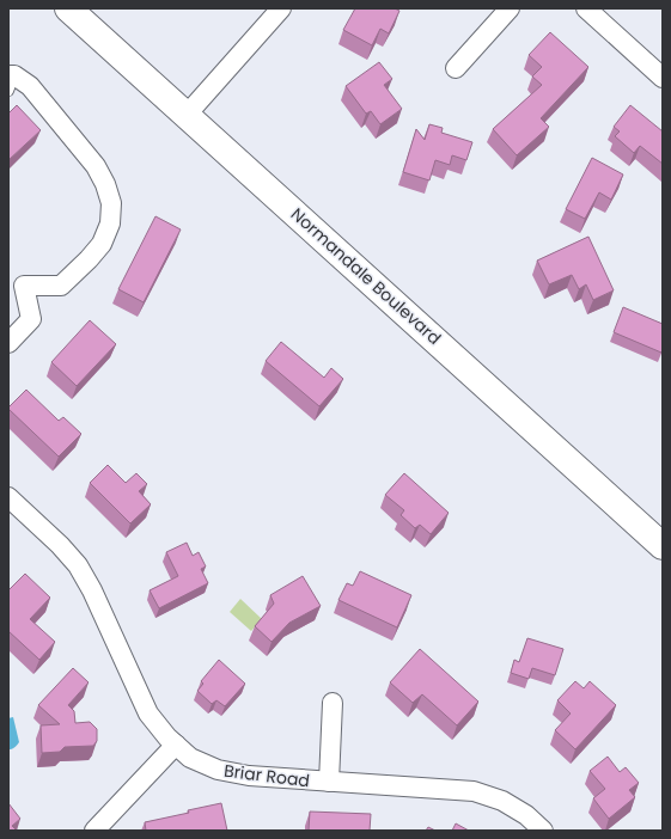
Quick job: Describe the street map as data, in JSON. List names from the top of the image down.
{
  "streets": {
    "main road": ["Normandale Boulevard"],
    "street": ["Briar Road"]
  }
}
